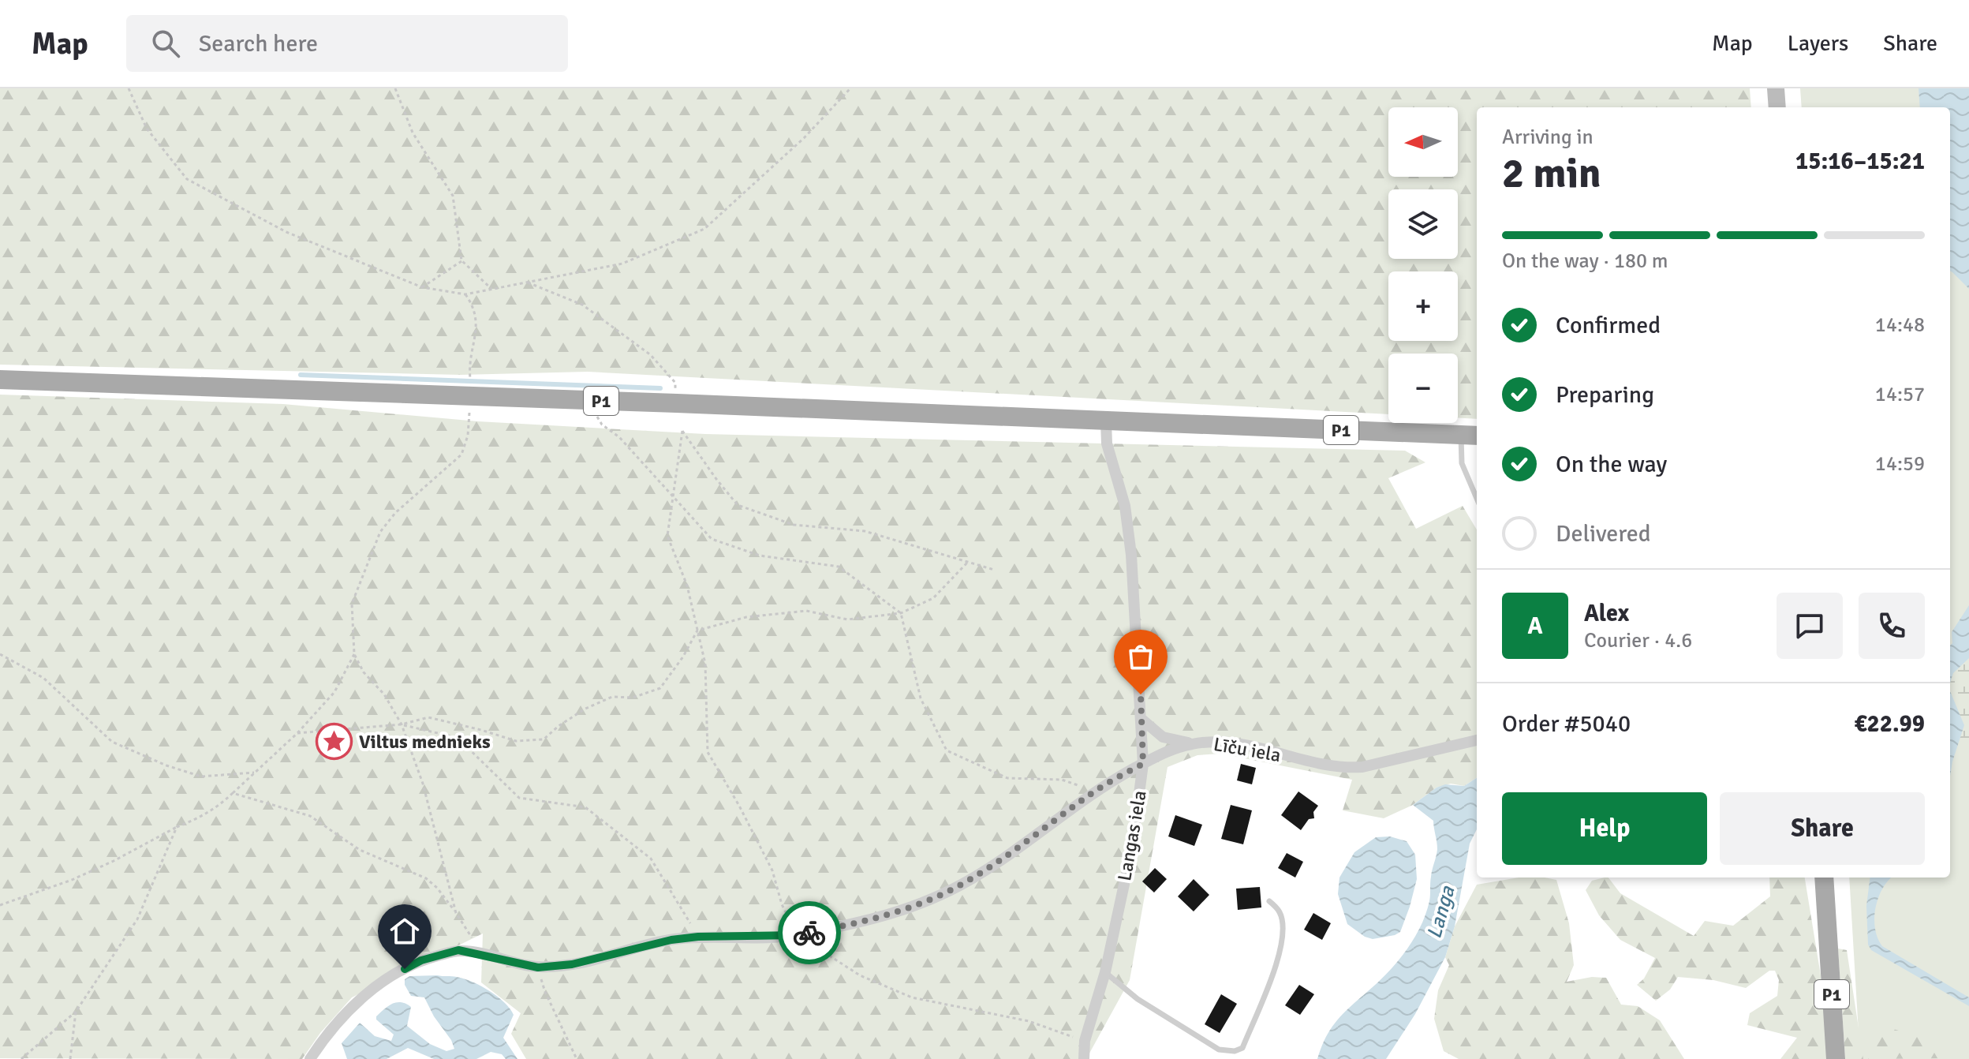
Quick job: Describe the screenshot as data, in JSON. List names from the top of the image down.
{
  "streets": {
    "main road": ["P1"],
    "street": ["Līču iela", "Langas iela"]
  },
  "crossings": [
    ["P1", "Langas iela"],
    ["Līču iela", "Langas iela"]
  ],
  "water": ["Langa"],
  "places": {
    "place": ["Viltus mednieks"]
  },
  "north": "left",
  "page": {
    "header": "Map",
    "search": "Search here",
    "nav": ["Map", "Layers", "Share"],
    "map_buttons": ["+", "−"],
    "heading": ["2 min", "Arriving in", "15:16–15:21"],
    "panel": [
      "Alex",
      "Courier · 4.6",
      "Order #5040",
      "€22.99"
    ],
    "bar": "On the way · 180 m",
    "list": [
      ["Confirmed", "14:48"],
      ["Preparing", "14:57"],
      ["On the way", "14:59"],
      "Delivered"
    ],
    "round": "A",
    "buttons": ["Help", "Share"]
  }
}
